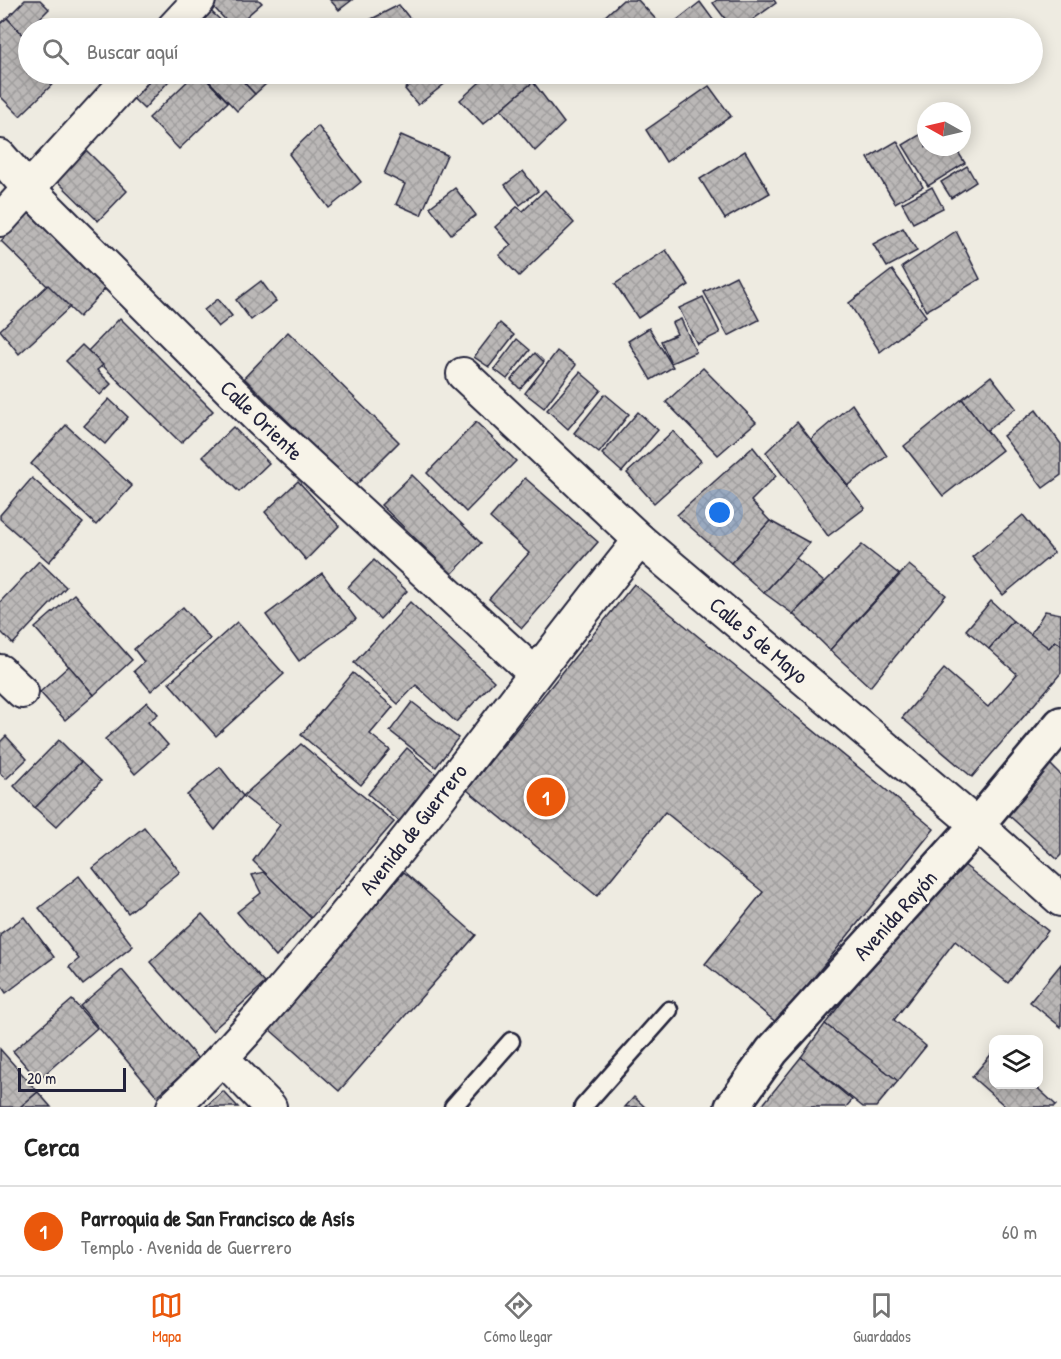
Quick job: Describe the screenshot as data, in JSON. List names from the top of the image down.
{
  "streets": {
    "main road": ["Avenida Rayón"],
    "street": ["Calle Oriente", "Calle 5 de Mayo", "Avenida de Guerrero"]
  },
  "crossings": [
    ["Calle Oriente", "Avenida de Guerrero"],
    ["Calle 5 de Mayo", "Avenida de Guerrero"],
    ["Calle 5 de Mayo", "Avenida Rayón"]
  ],
  "scale_bar": "20 m",
  "north": "left",
  "page": {
    "search": "Buscar aquí",
    "pins": "1",
    "scale": "20 m",
    "heading": "Cerca",
    "list": [
      {
        "mark": "1",
        "name": "Parroquia de San Francisco de Asís",
        "note": "Templo · Avenida de Guerrero",
        "value": "60 m"
      }
    ],
    "nav": ["Mapa", "Cómo llegar", "Guardados"]
  }
}
